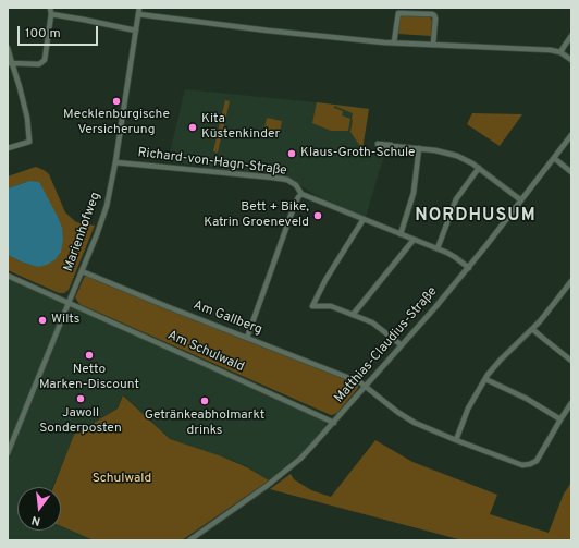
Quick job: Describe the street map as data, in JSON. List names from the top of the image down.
{
  "streets": {
    "street": [
      "Richard-von-Hagn-Straße",
      "Marienhofweg",
      "Am Gallberg",
      "Matthias-Claudius-Straße",
      "Am Schulwald"
    ]
  },
  "crossings": [
    ["Richard-von-Hagn-Straße", "Marienhofweg"],
    ["Richard-von-Hagn-Straße", "Matthias-Claudius-Straße"],
    ["Marienhofweg", "Am Gallberg"],
    ["Marienhofweg", "Am Schulwald"],
    ["Am Gallberg", "Matthias-Claudius-Straße"],
    ["Matthias-Claudius-Straße", "Am Schulwald"]
  ],
  "districts": ["NORDHUSUM"],
  "parks": ["Schulwald"],
  "places": [
    "Mecklenburgische Versicherung",
    "Kita Küstenkinder",
    "Klaus-Groth-Schule",
    "Bett + Bike, Katrin Groeneveld",
    "Wilts",
    "Netto Marken-Discount",
    "Jawoll Sonderposten",
    "Getränkeabholmarkt drinks"
  ],
  "scale_bar": "100 m",
  "north": "bottom"
}
